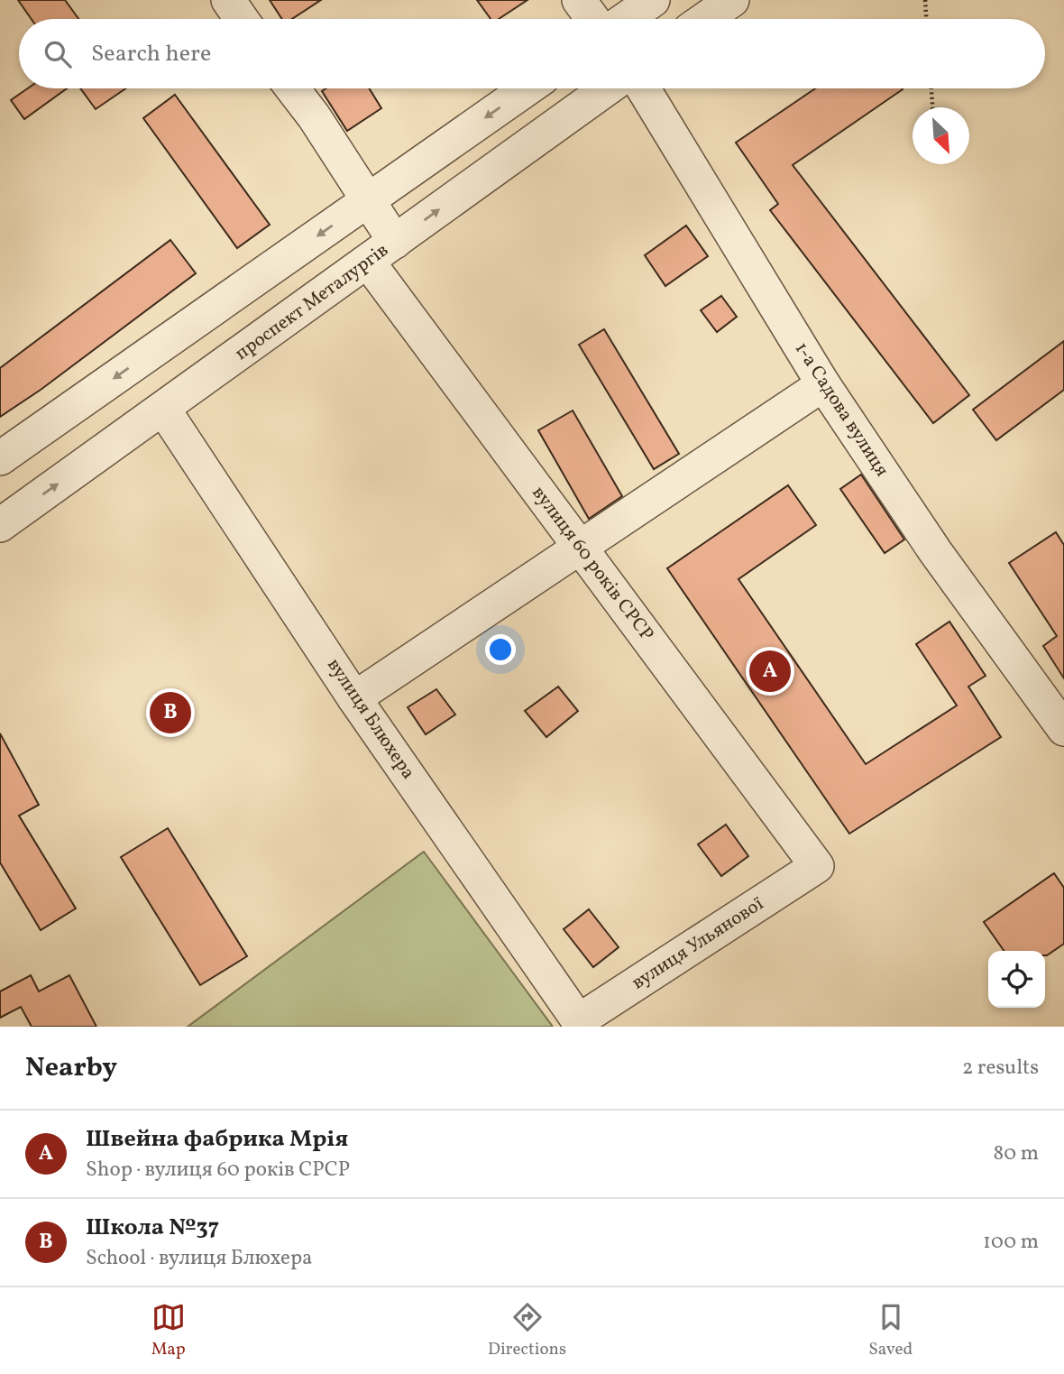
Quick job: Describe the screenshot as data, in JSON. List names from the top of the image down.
{
  "streets": {
    "street": [
      "проспект Металургів",
      "1-а Садова вулиця",
      "вулиця 60 років СРСР",
      "вулиця Блюхера",
      "вулиця Ульянової"
    ]
  },
  "crossings": [
    ["проспект Металургів", "вулиця 60 років СРСР"],
    ["проспект Металургів", "вулиця Блюхера"],
    ["вулиця 60 років СРСР", "вулиця Ульянової"],
    ["вулиця Блюхера", "вулиця Ульянової"]
  ],
  "north": "bottom right",
  "page": {
    "search": "Search here",
    "pins": ["A", "B"],
    "heading": ["Nearby", "2 results"],
    "list": [
      {
        "mark": "A",
        "name": "Швейна фабрика Мрія",
        "note": "Shop · вулиця 60 років СРСР",
        "value": "80 m"
      },
      {
        "mark": "B",
        "name": "Школа №37",
        "note": "School · вулиця Блюхера",
        "value": "100 m"
      }
    ],
    "nav": ["Map", "Directions", "Saved"]
  }
}
